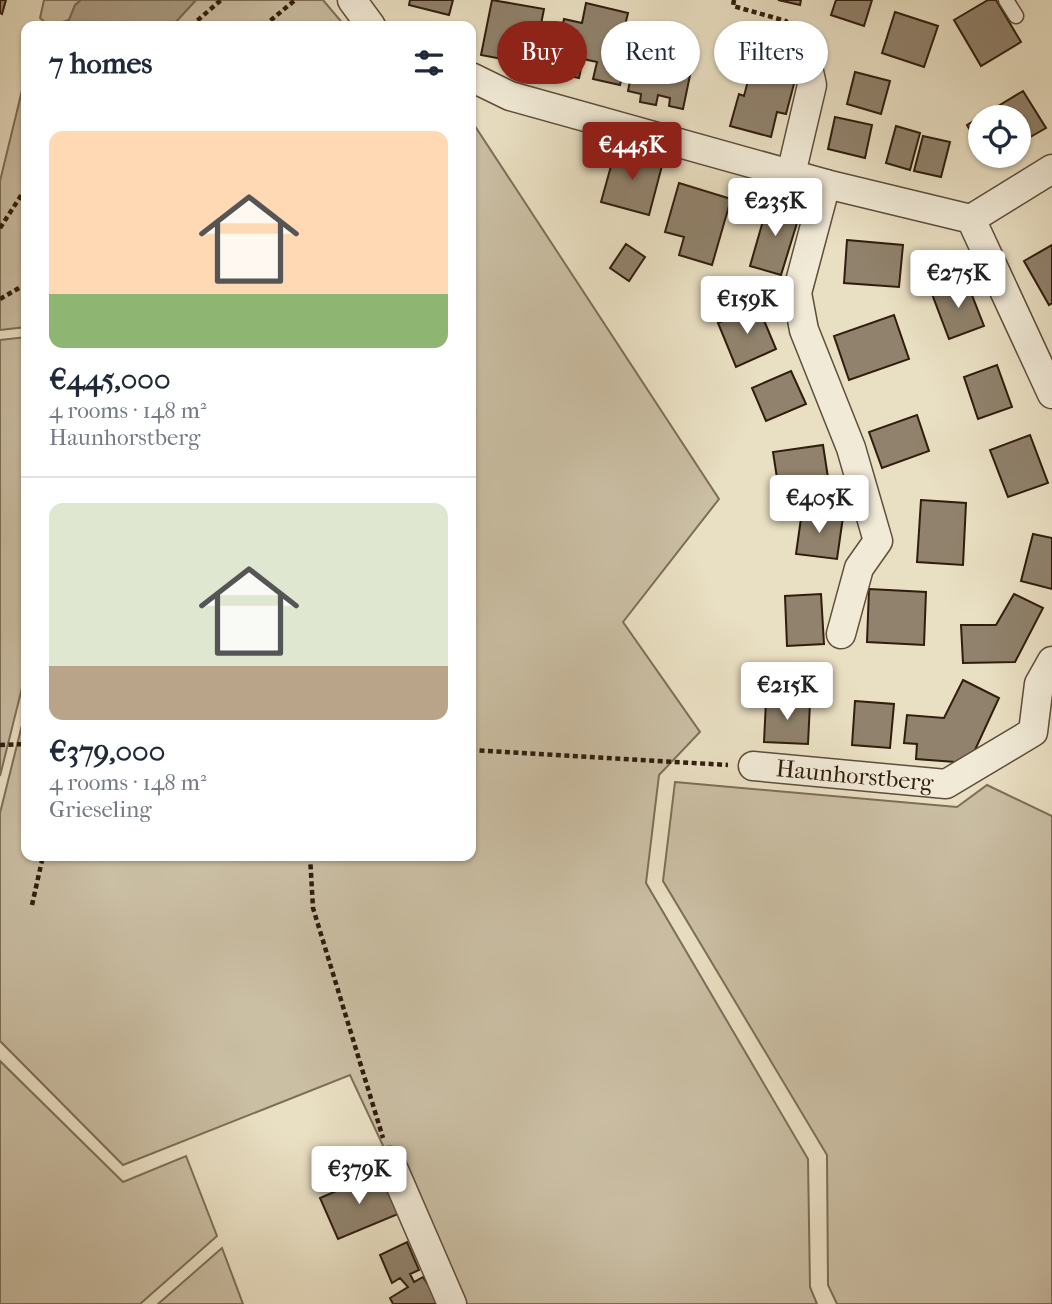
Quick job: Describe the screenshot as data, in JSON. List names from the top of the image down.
{
  "streets": {
    "street": ["Haunhorstberg"]
  },
  "page": {
    "chip": ["Buy", "Rent", "Filters"],
    "heading": "7 homes",
    "list": [
      {
        "name": "€445,000",
        "note": "4 rooms · 148 m² · Haunhorstberg"
      },
      {
        "name": "€379,000",
        "note": "4 rooms · 148 m² · Grieseling"
      }
    ],
    "price": [
      "€445K",
      "€235K",
      "€275K",
      "€159K",
      "€405K",
      "€215K",
      "€379K"
    ]
  }
}
